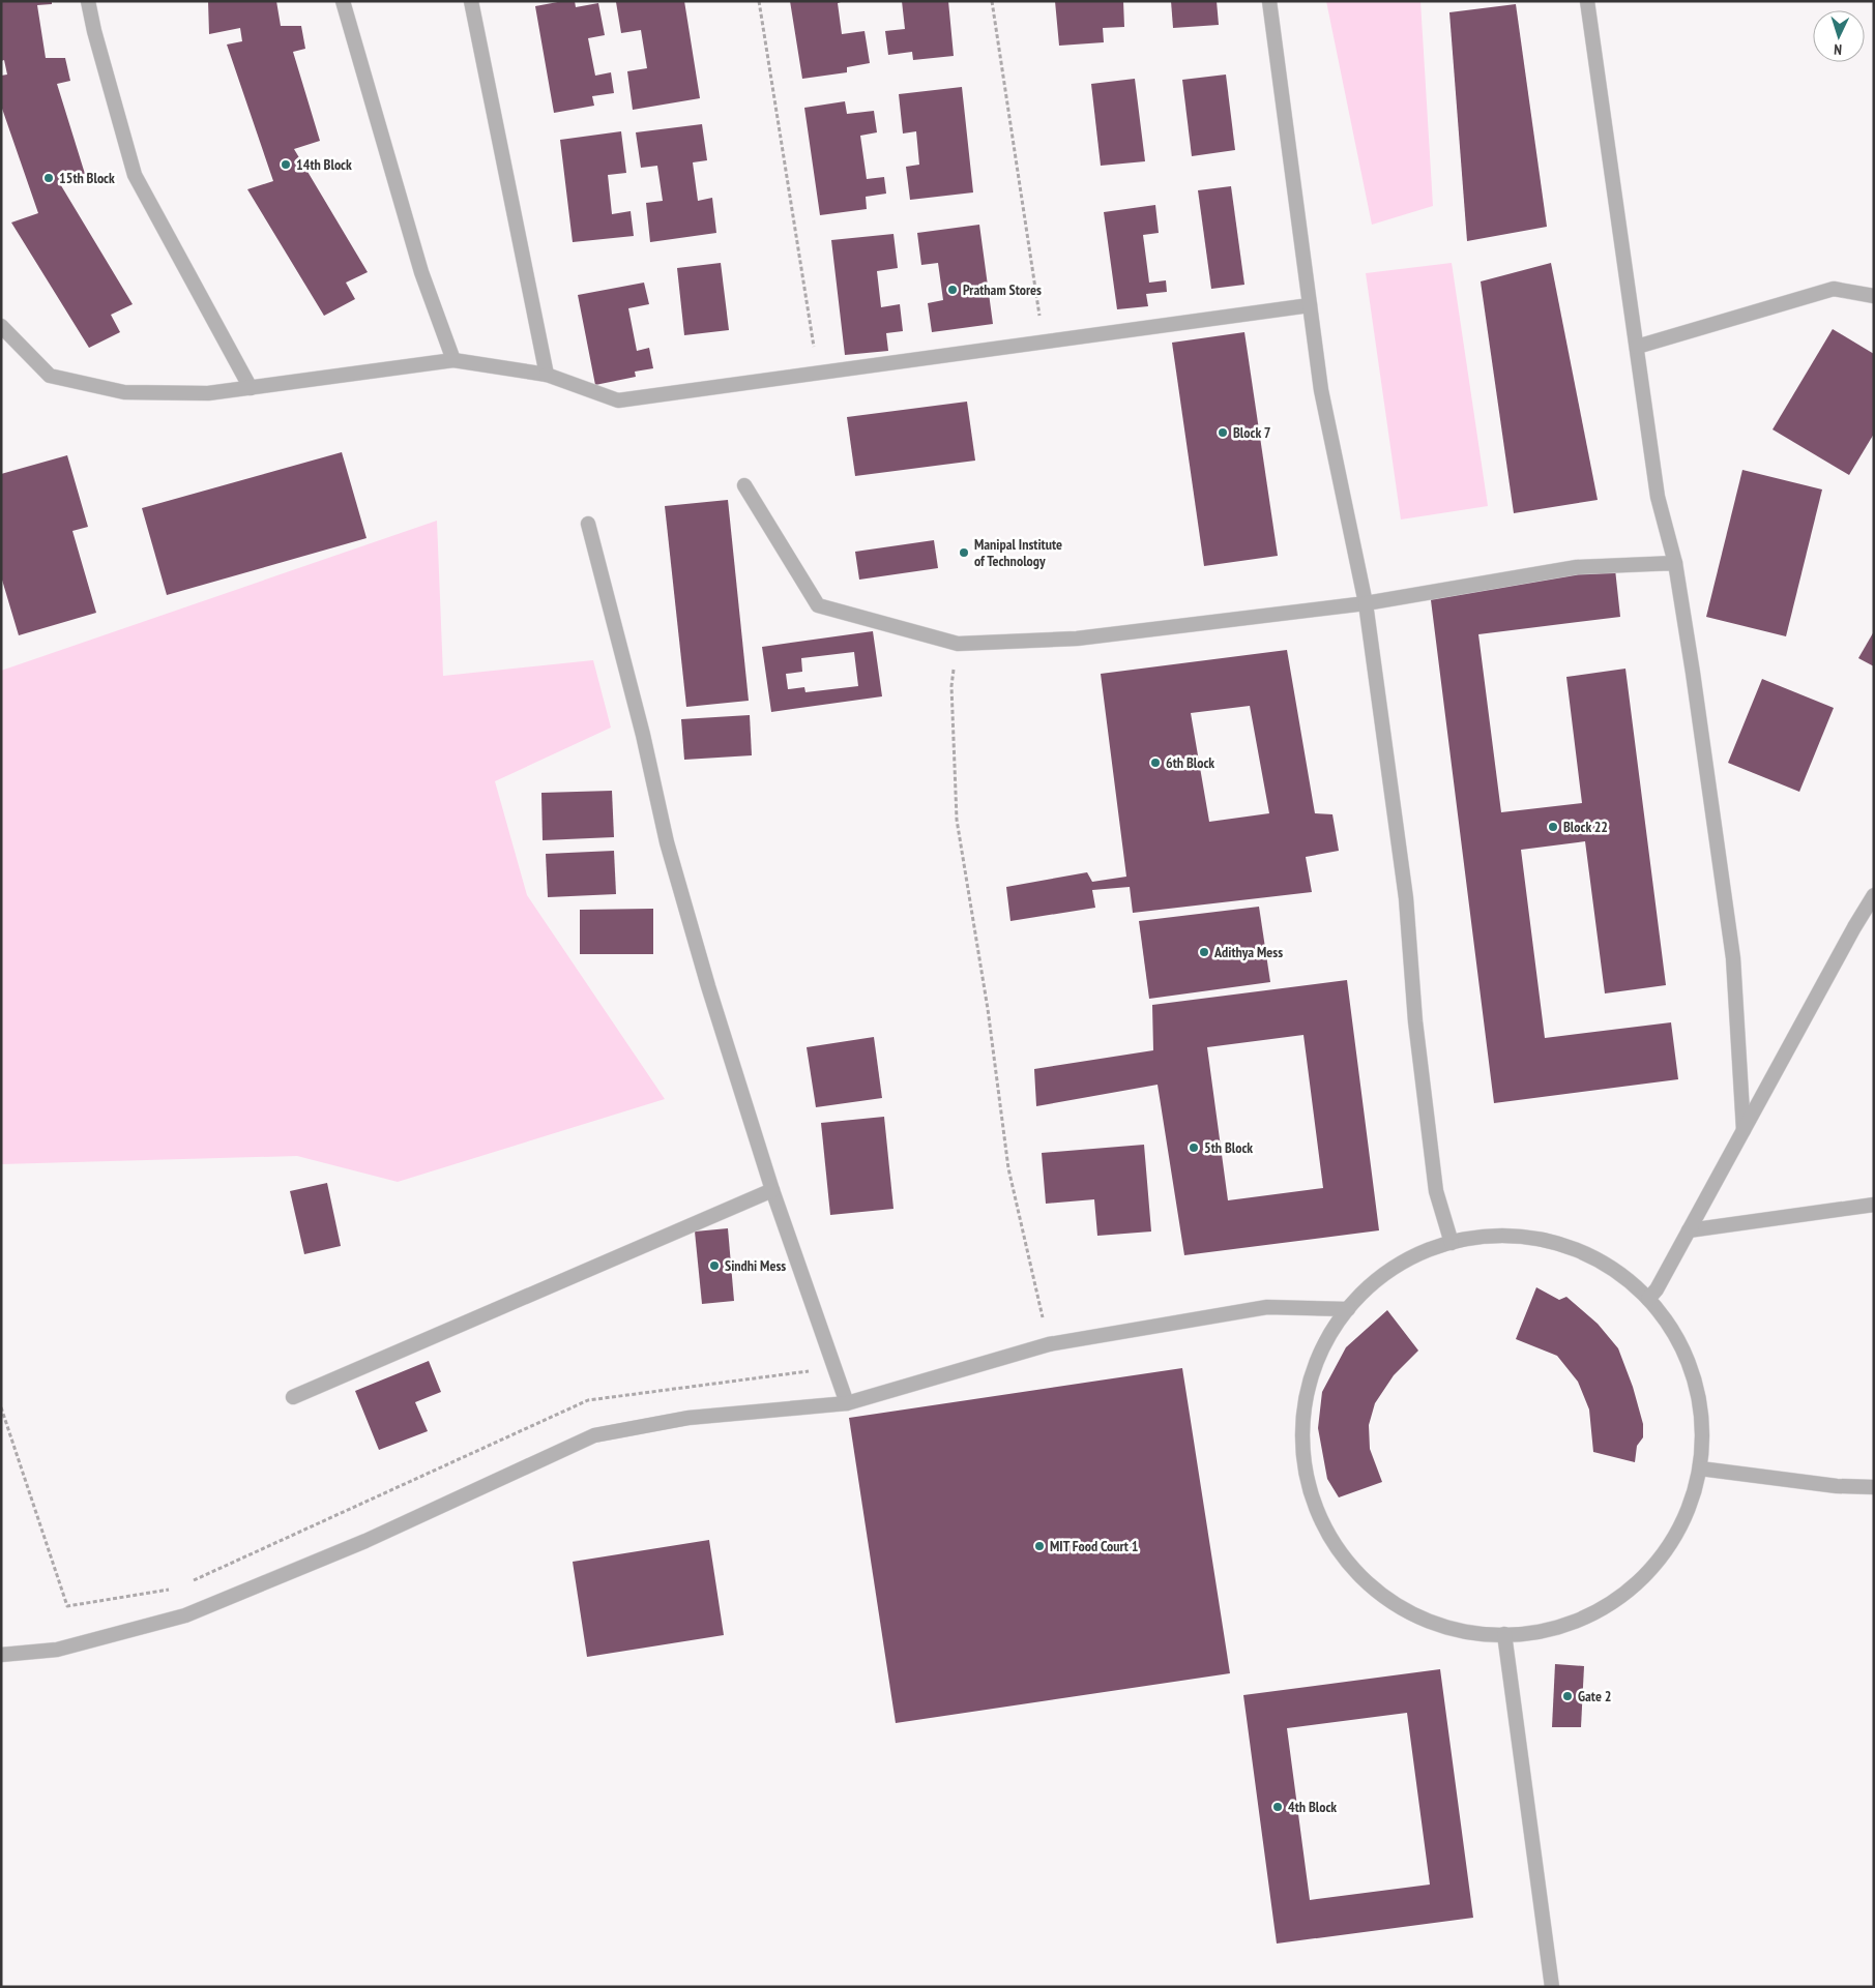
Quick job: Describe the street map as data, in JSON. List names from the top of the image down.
{
  "places": [
    "14th Block",
    "15th Block",
    "Pratham Stores",
    "Block 7",
    "Manipal Institute of Technology",
    "6th Block",
    "Block 22",
    "Adithya Mess",
    "5th Block",
    "Sindhi Mess",
    "MIT Food Court 1",
    "Gate 2",
    "4th Block"
  ],
  "north": "bottom"
}
